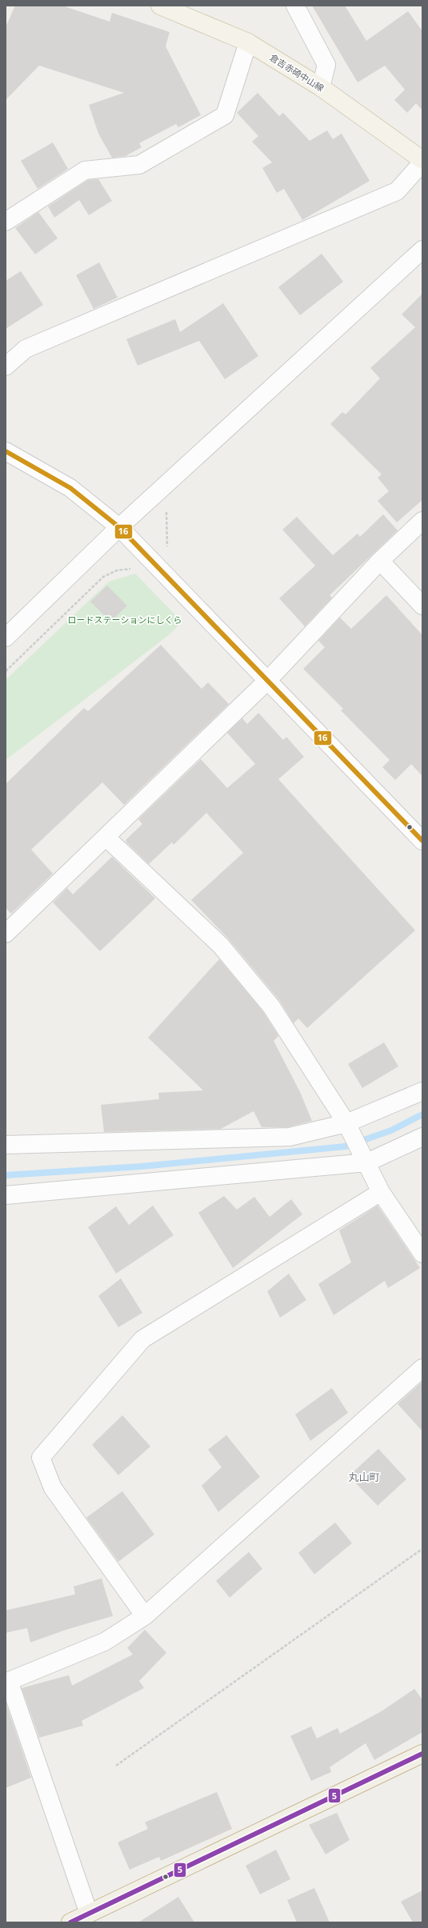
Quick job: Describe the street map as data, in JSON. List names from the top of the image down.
{
  "streets": {
    "main road": ["倉吉赤碕中山線"]
  },
  "districts": ["丸山町"],
  "parks": ["ロードステーションにしくら"],
  "lines": ["transit line 16", "transit line 5"]
}
